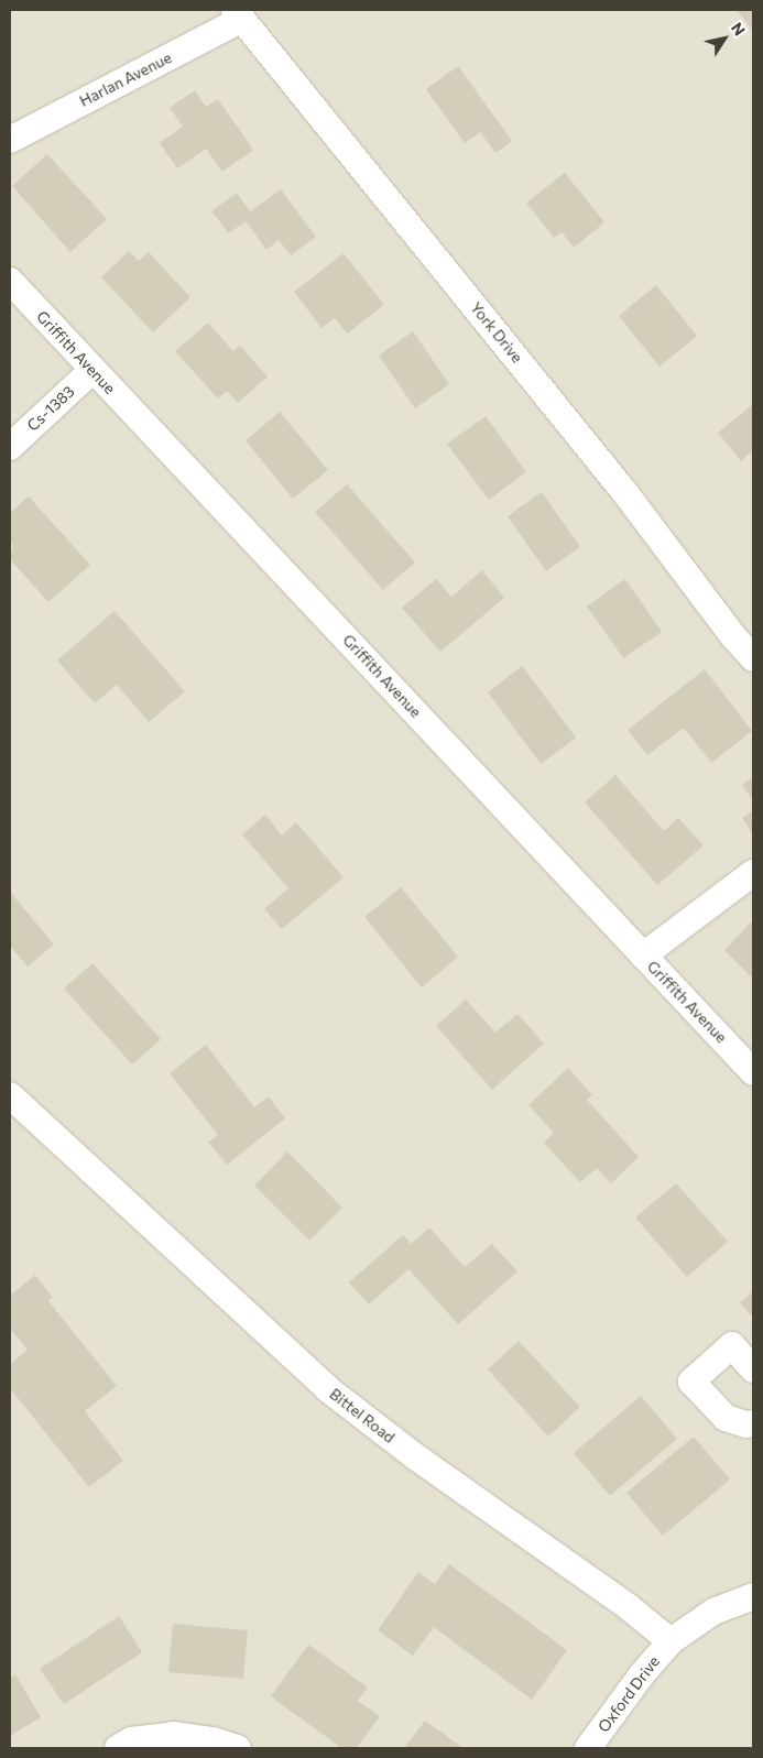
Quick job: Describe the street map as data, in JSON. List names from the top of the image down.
{
  "streets": {
    "street": [
      "Harlan Avenue",
      "York Drive",
      "Griffith Avenue",
      "Cs-1383",
      "Bittel Road",
      "Oxford Drive"
    ]
  },
  "crossings": [
    ["Harlan Avenue", "York Drive"],
    ["Griffith Avenue", "Cs-1383"],
    ["Bittel Road", "Oxford Drive"]
  ],
  "north": "top right"
}
